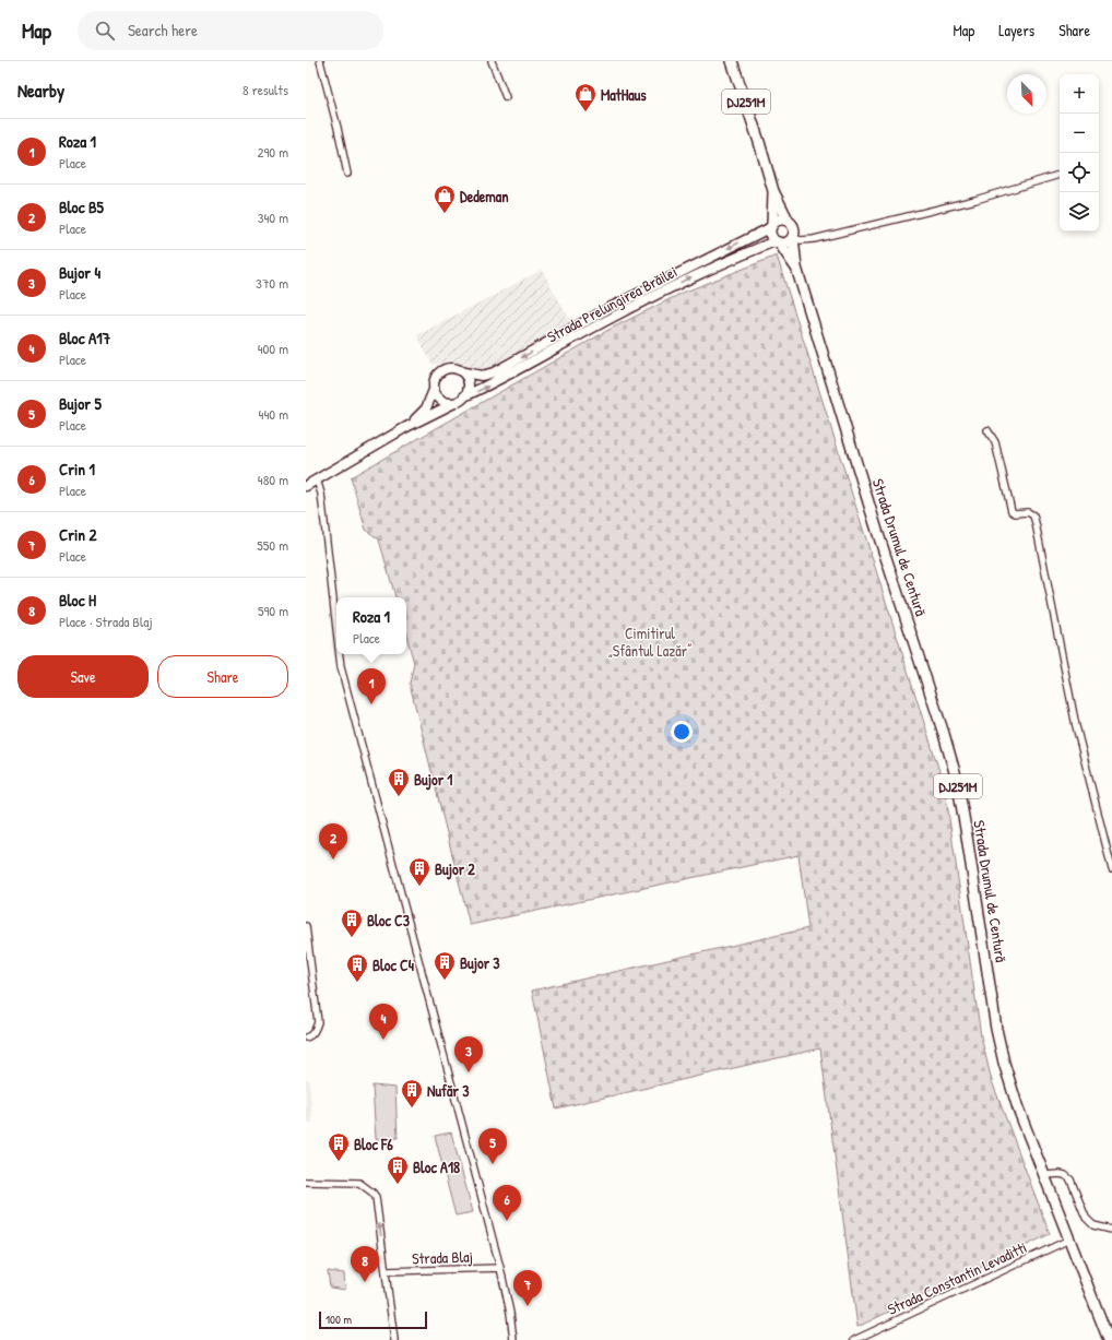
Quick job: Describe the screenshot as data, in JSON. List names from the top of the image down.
{
  "streets": {
    "highway": ["DJ251M", "Strada Drumul de Centură"],
    "main road": ["Strada Prelungirea Brăilei"],
    "street": ["Strada Blaj", "Strada Constantin Levaditti"]
  },
  "crossings": [
    ["Strada Drumul de Centură", "Strada Constantin Levaditti"]
  ],
  "parks": ["Cimitirul „Sfântul Lazăr”"],
  "places": {
    "shop": ["MatHaus", "Dedeman"],
    "building": [
      "Bujor 1",
      "Bujor 2",
      "Bloc C3",
      "Bujor 3",
      "Bloc C4",
      "Nufăr 3",
      "Bloc F6",
      "Bloc A18"
    ]
  },
  "scale_bar": "100 m",
  "north": "bottom right",
  "page": {
    "header": "Map",
    "search": "Search here",
    "nav": ["Map", "Layers", "Share"],
    "heading": ["Nearby", "8 results"],
    "map_buttons": ["+", "−"],
    "list": [
      {
        "mark": "1",
        "name": "Roza 1",
        "note": "Place",
        "value": "290 m"
      },
      {
        "mark": "2",
        "name": "Bloc B5",
        "note": "Place",
        "value": "340 m"
      },
      {
        "mark": "3",
        "name": "Bujor 4",
        "note": "Place",
        "value": "370 m"
      },
      {
        "mark": "4",
        "name": "Bloc A17",
        "note": "Place",
        "value": "400 m"
      },
      {
        "mark": "5",
        "name": "Bujor 5",
        "note": "Place",
        "value": "440 m"
      },
      {
        "mark": "6",
        "name": "Crin 1",
        "note": "Place",
        "value": "480 m"
      },
      {
        "mark": "7",
        "name": "Crin 2",
        "note": "Place",
        "value": "550 m"
      },
      {
        "mark": "8",
        "name": "Bloc H",
        "note": "Place · Strada Blaj",
        "value": "590 m"
      }
    ],
    "popup": ["Roza 1", "Place"],
    "buttons": ["Save", "Share"],
    "pins": [
      "1",
      "2",
      "4",
      "3",
      "5",
      "6",
      "8",
      "7"
    ],
    "scale": "100 m"
  }
}
